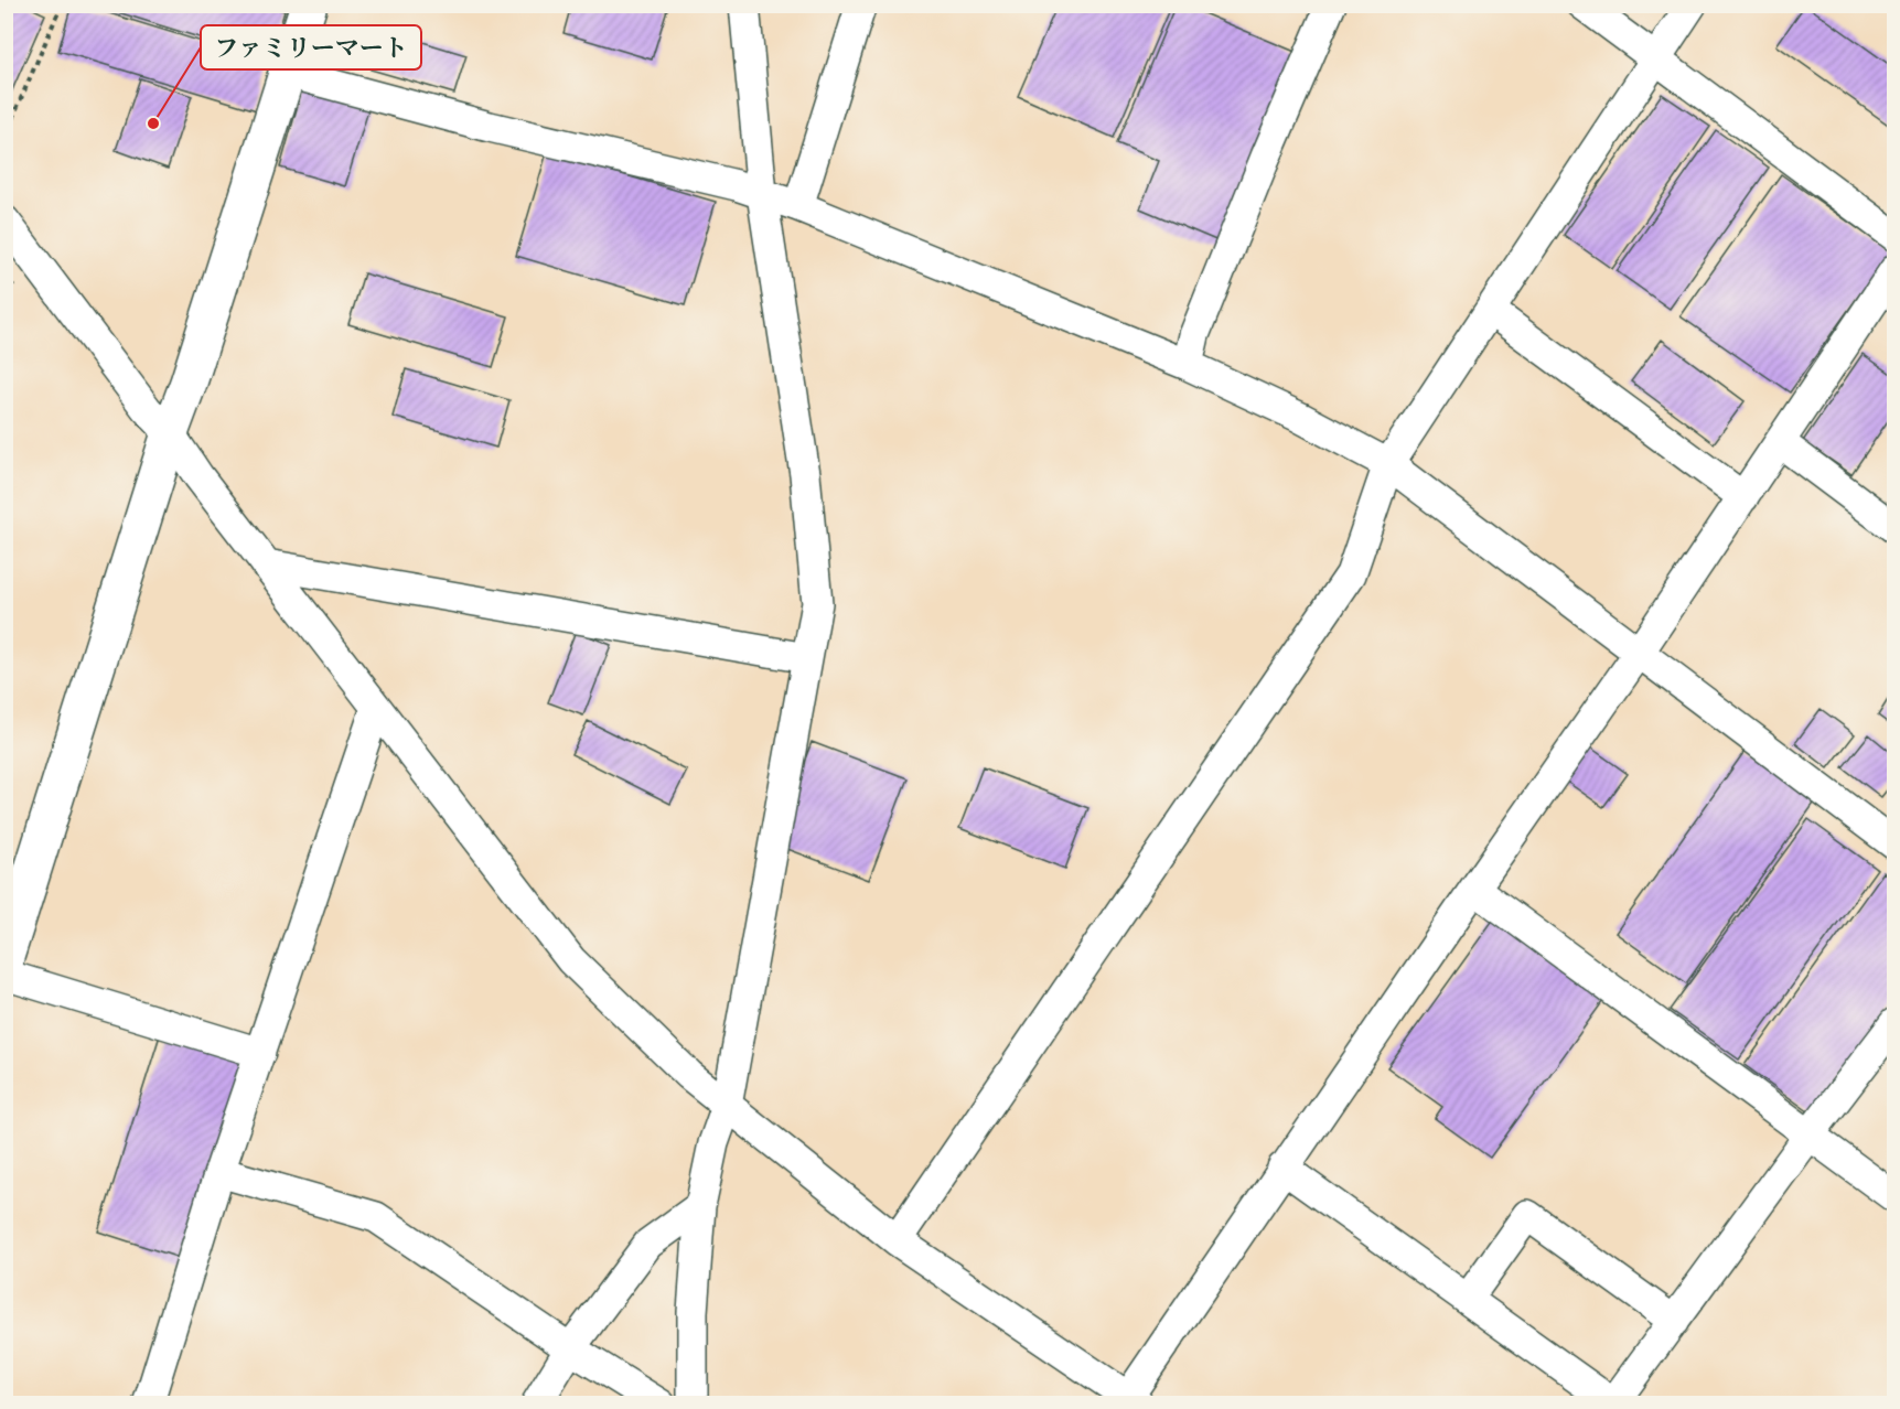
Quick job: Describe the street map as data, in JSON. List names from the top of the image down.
{
  "places": ["ファミリーマート"]
}
